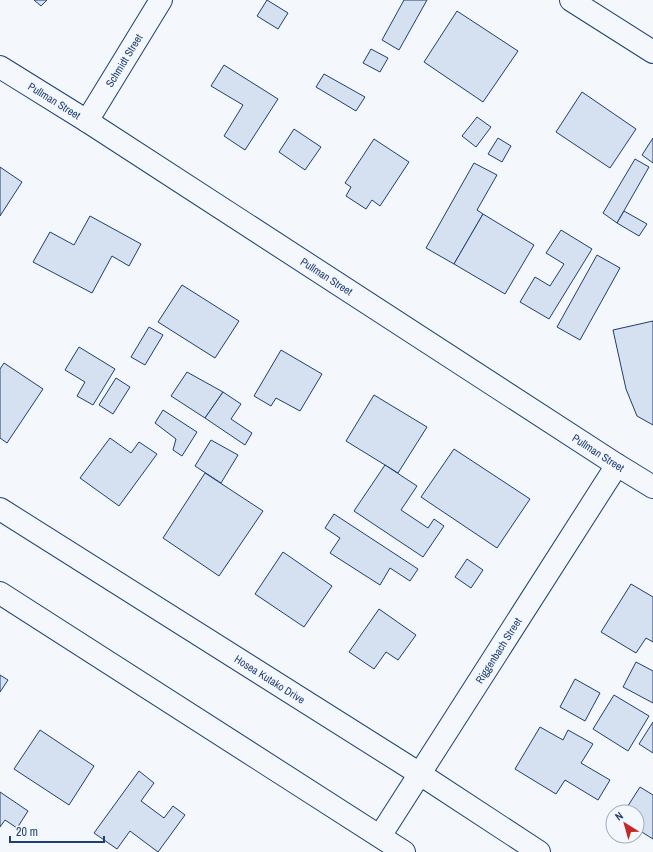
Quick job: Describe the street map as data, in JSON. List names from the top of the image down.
{
  "streets": {
    "street": [
      "Schmidt Street",
      "Pullman Street",
      "Riggenbach Street",
      "Hosea Kutako Drive"
    ]
  },
  "crossings": [
    ["Schmidt Street", "Pullman Street"],
    ["Pullman Street", "Riggenbach Street"],
    ["Riggenbach Street", "Hosea Kutako Drive"]
  ],
  "scale_bar": "20 m",
  "north": "top left"
}
